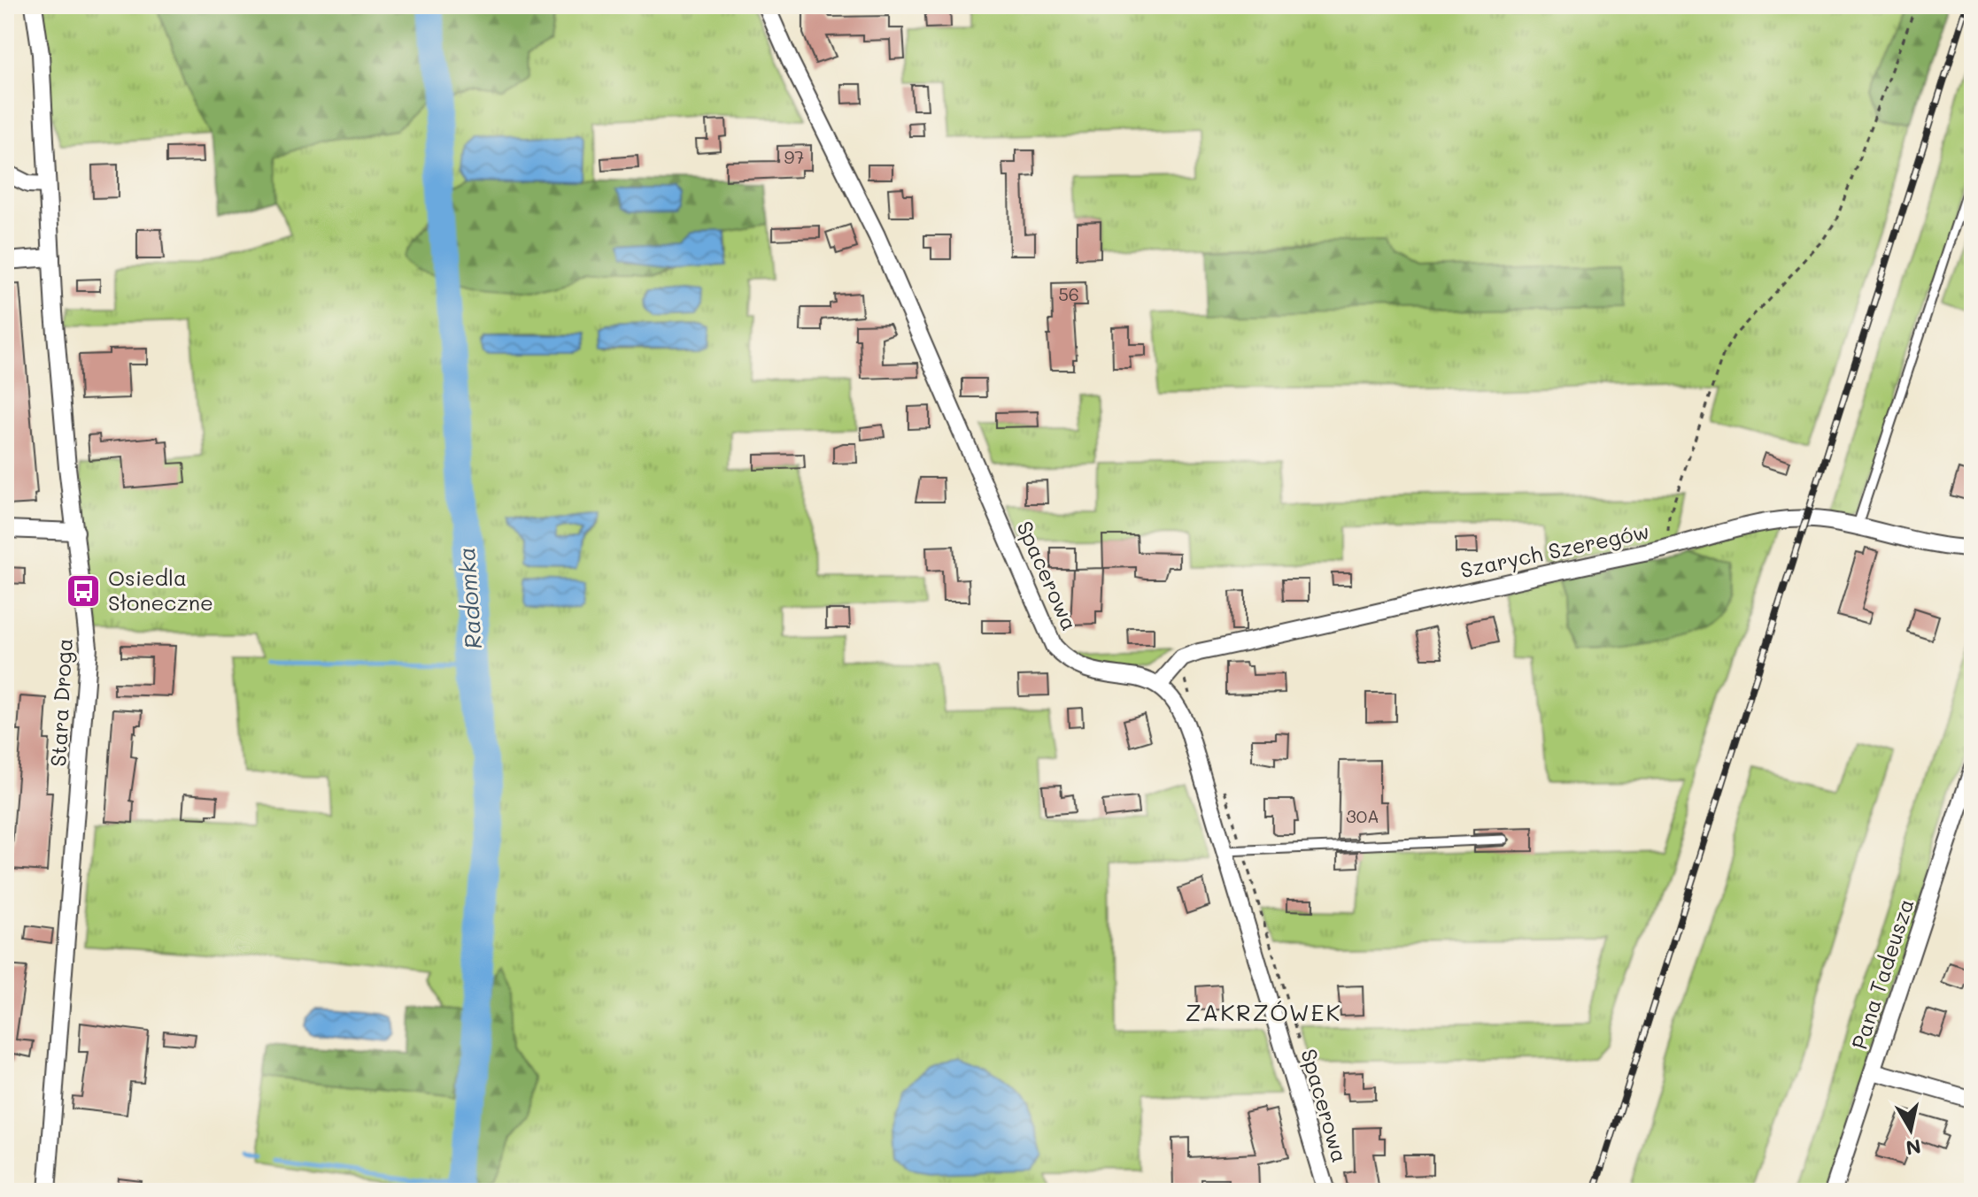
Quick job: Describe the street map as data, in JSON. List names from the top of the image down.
{
  "streets": {
    "street": [
      "Szarych Szeregów",
      "Spacerowa",
      "Stara Droga",
      "Pana Tadeusza"
    ]
  },
  "crossings": [
    ["Szarych Szeregów", "Spacerowa"]
  ],
  "districts": ["ZAKRZÓWEK"],
  "water": ["Radomka"],
  "places": {
    "bus stop": ["Osiedla Słoneczne"]
  },
  "house_numbers": ["97", "56", "30A"],
  "north": "bottom"
}
